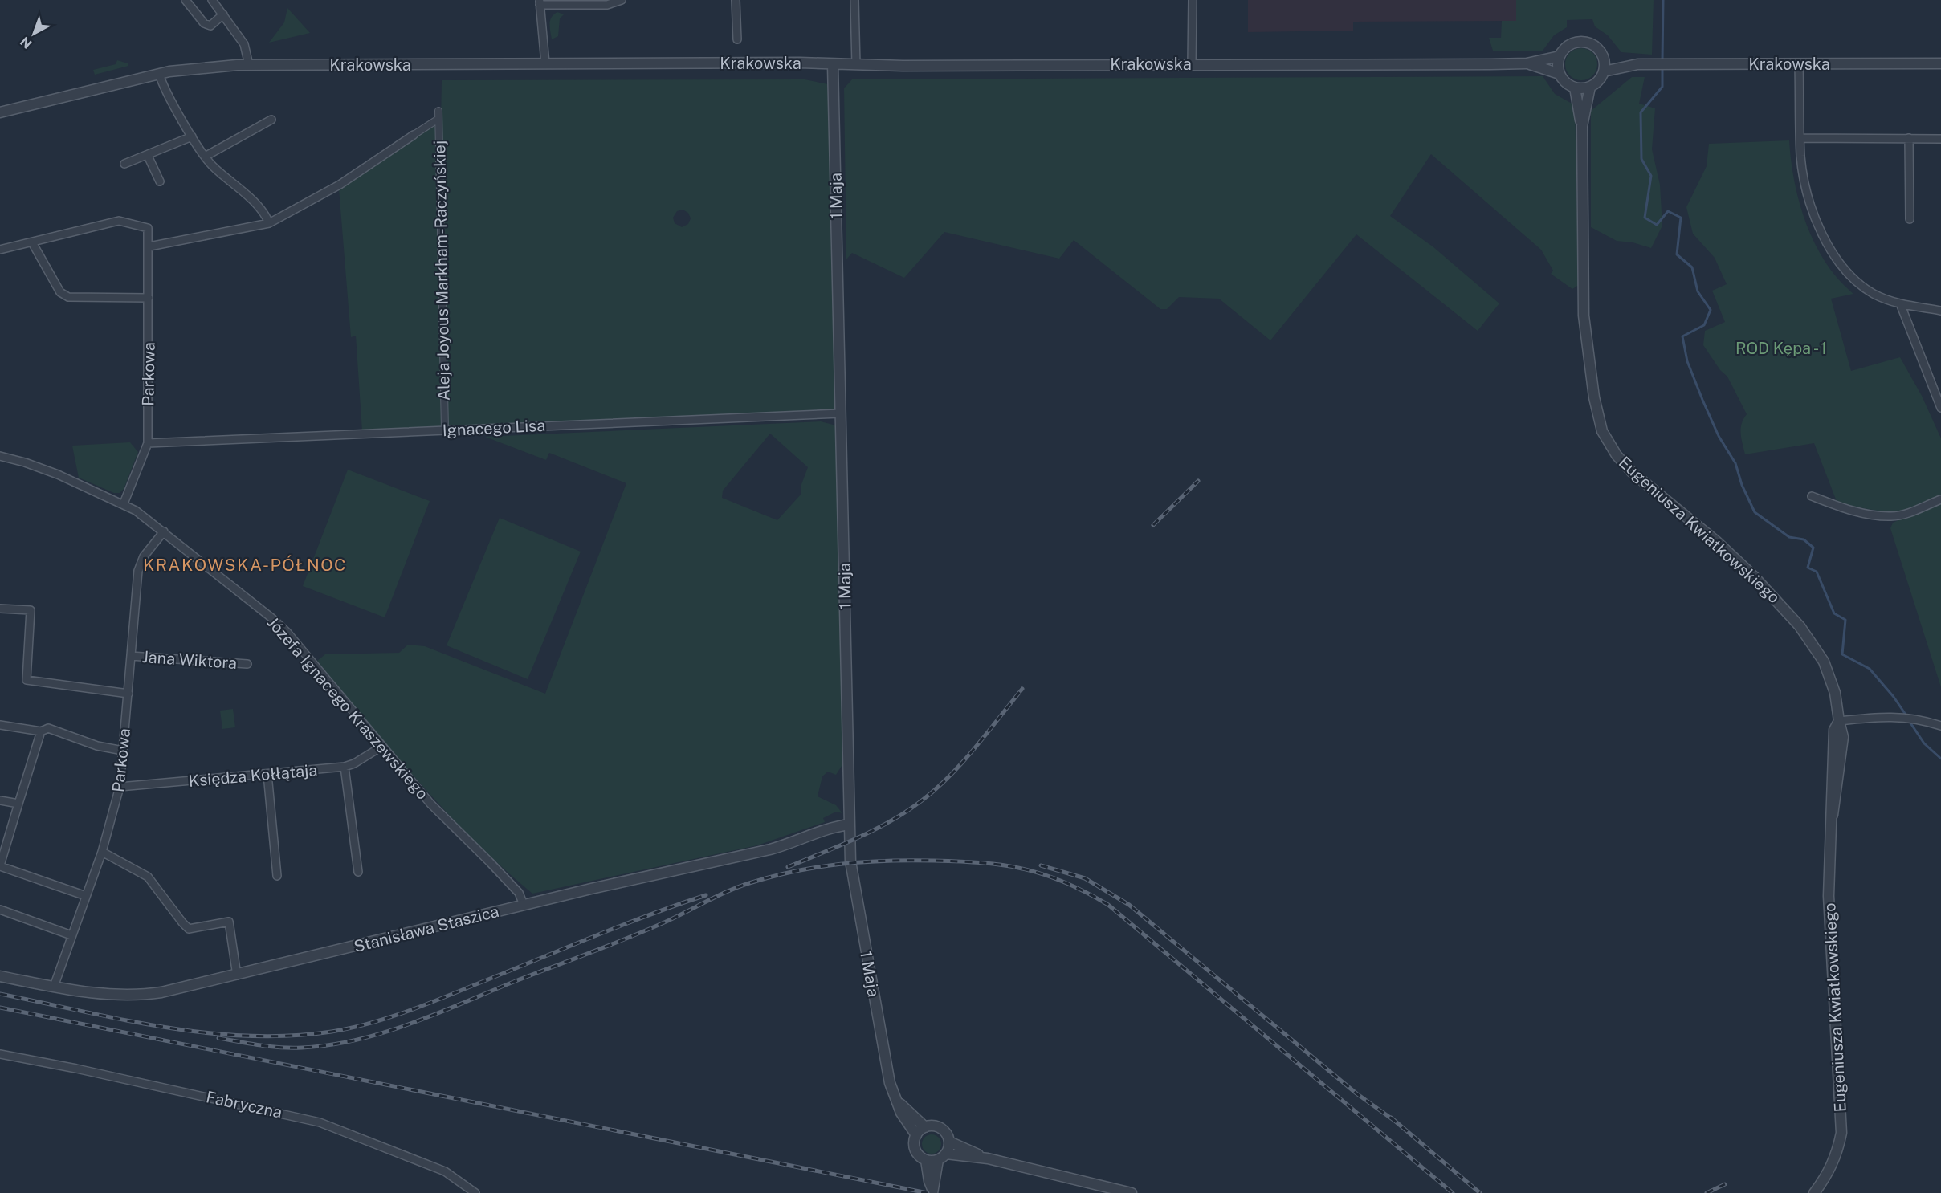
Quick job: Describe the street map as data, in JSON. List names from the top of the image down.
{
  "streets": {
    "street": [
      "Krakowska",
      "1 Maja",
      "Aleja Joyous Markham-Raczyńskiej",
      "Parkowa",
      "Ignacego Lisa",
      "Eugeniusza Kwiatkowskiego",
      "Jana Wiktora",
      "Józefa Ignacego Kraszewskiego",
      "Księdza Kołłątaja",
      "Stanisława Staszica",
      "Fabryczna"
    ]
  },
  "crossings": [
    ["Krakowska", "1 Maja"],
    ["Krakowska", "Eugeniusza Kwiatkowskiego"],
    ["1 Maja", "Ignacego Lisa"],
    ["1 Maja", "Stanisława Staszica"],
    ["Aleja Joyous Markham-Raczyńskiej", "Ignacego Lisa"],
    ["Parkowa", "Ignacego Lisa"],
    ["Parkowa", "Jana Wiktora"],
    ["Parkowa", "Józefa Ignacego Kraszewskiego"],
    ["Parkowa", "Księdza Kołłątaja"],
    ["Parkowa", "Stanisława Staszica"],
    ["Józefa Ignacego Kraszewskiego", "Księdza Kołłątaja"],
    ["Józefa Ignacego Kraszewskiego", "Stanisława Staszica"]
  ],
  "districts": ["KRAKOWSKA-PÓŁNOC"],
  "parks": ["ROD Kępa - 1"],
  "north": "bottom left"
}
